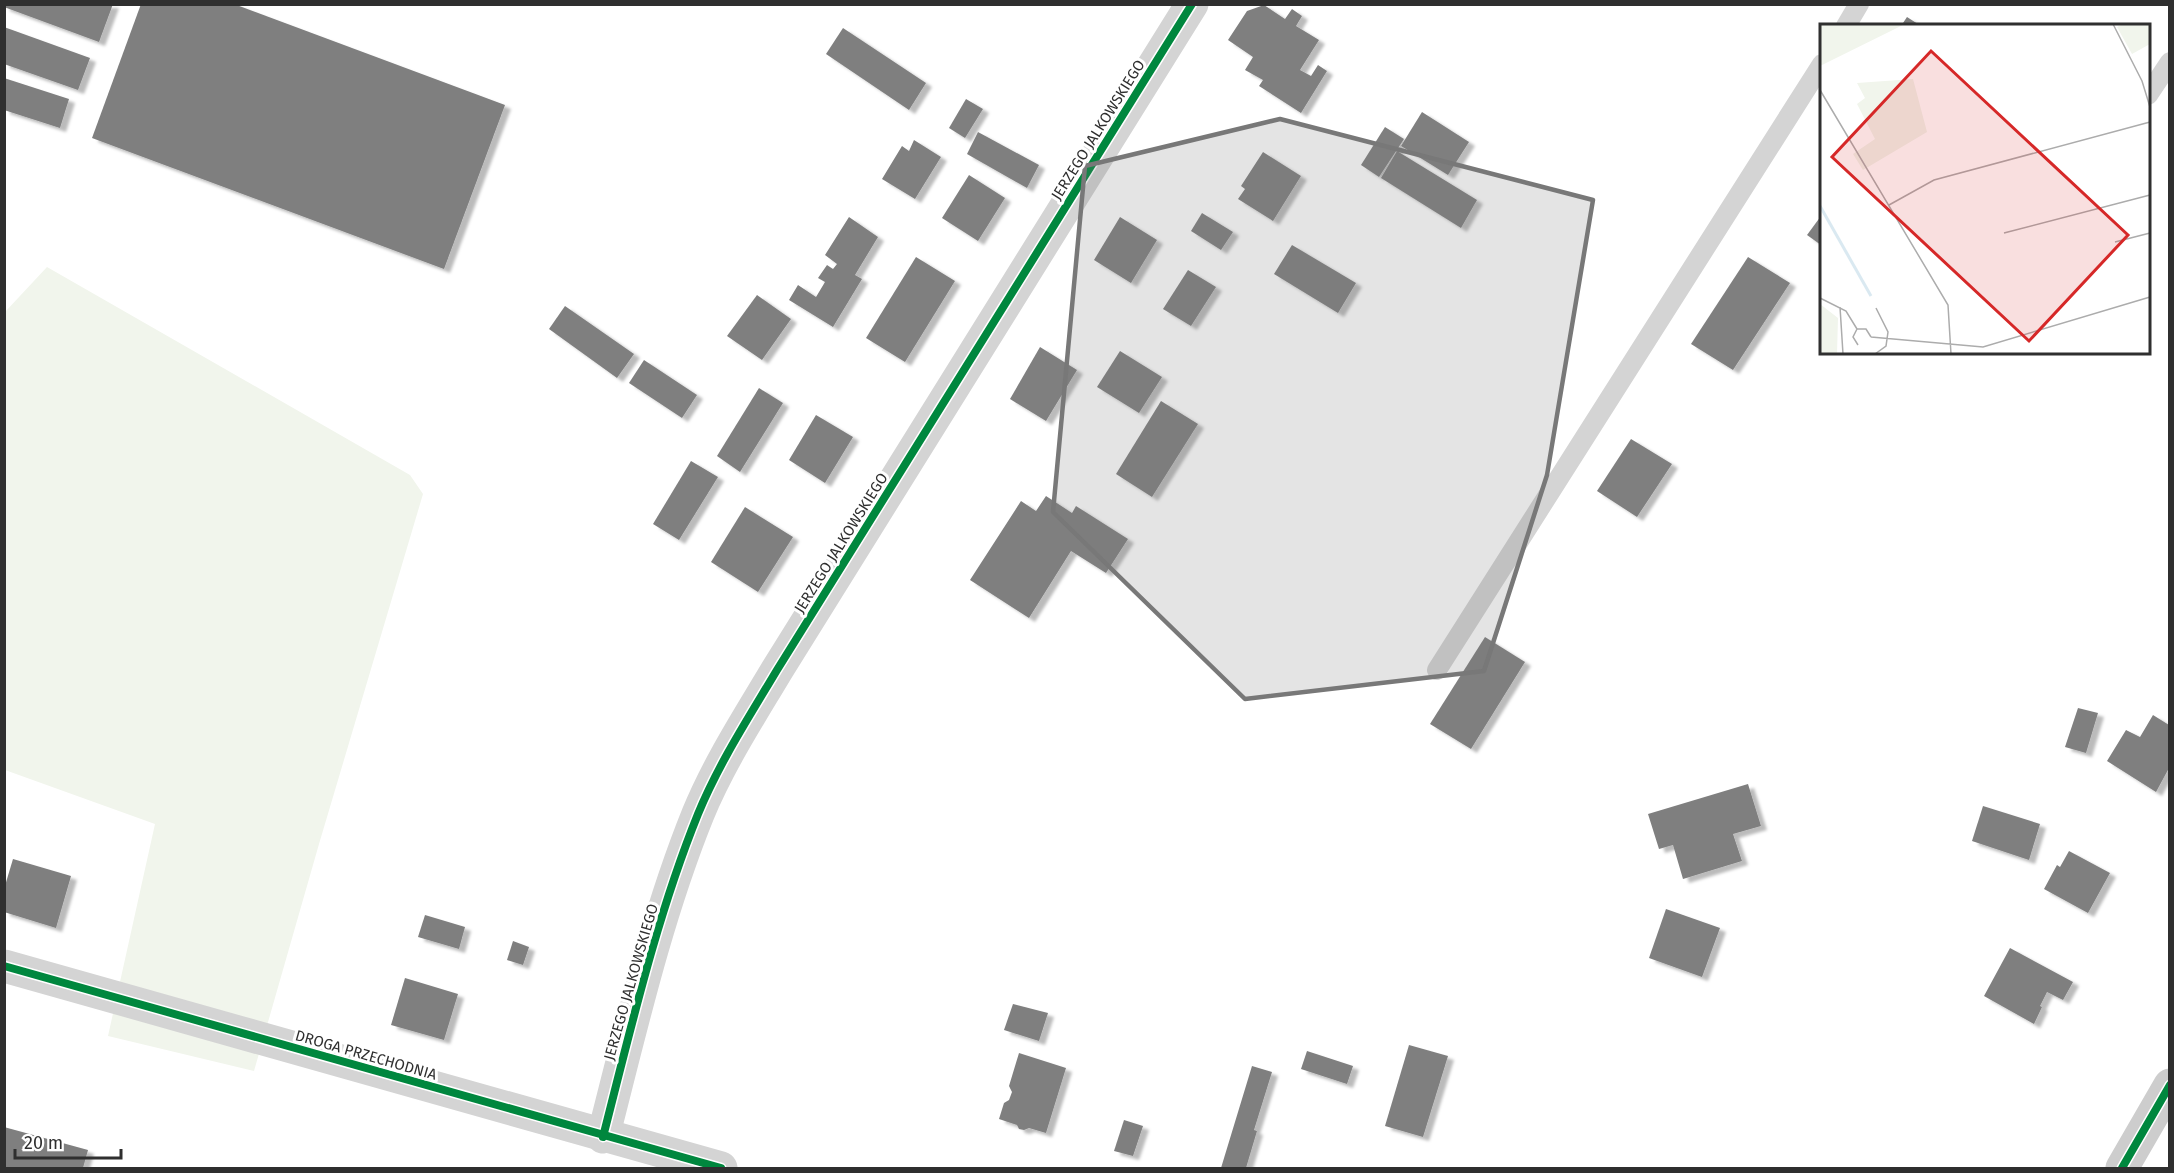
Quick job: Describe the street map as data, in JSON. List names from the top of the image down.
{
  "streets": {
    "street": ["JERZEGO JALKOWSKIEGO", "DROGA PRZECHODNIA"]
  },
  "crossings": [
    ["JERZEGO JALKOWSKIEGO", "DROGA PRZECHODNIA"]
  ],
  "scale_bar": "20 m"
}
